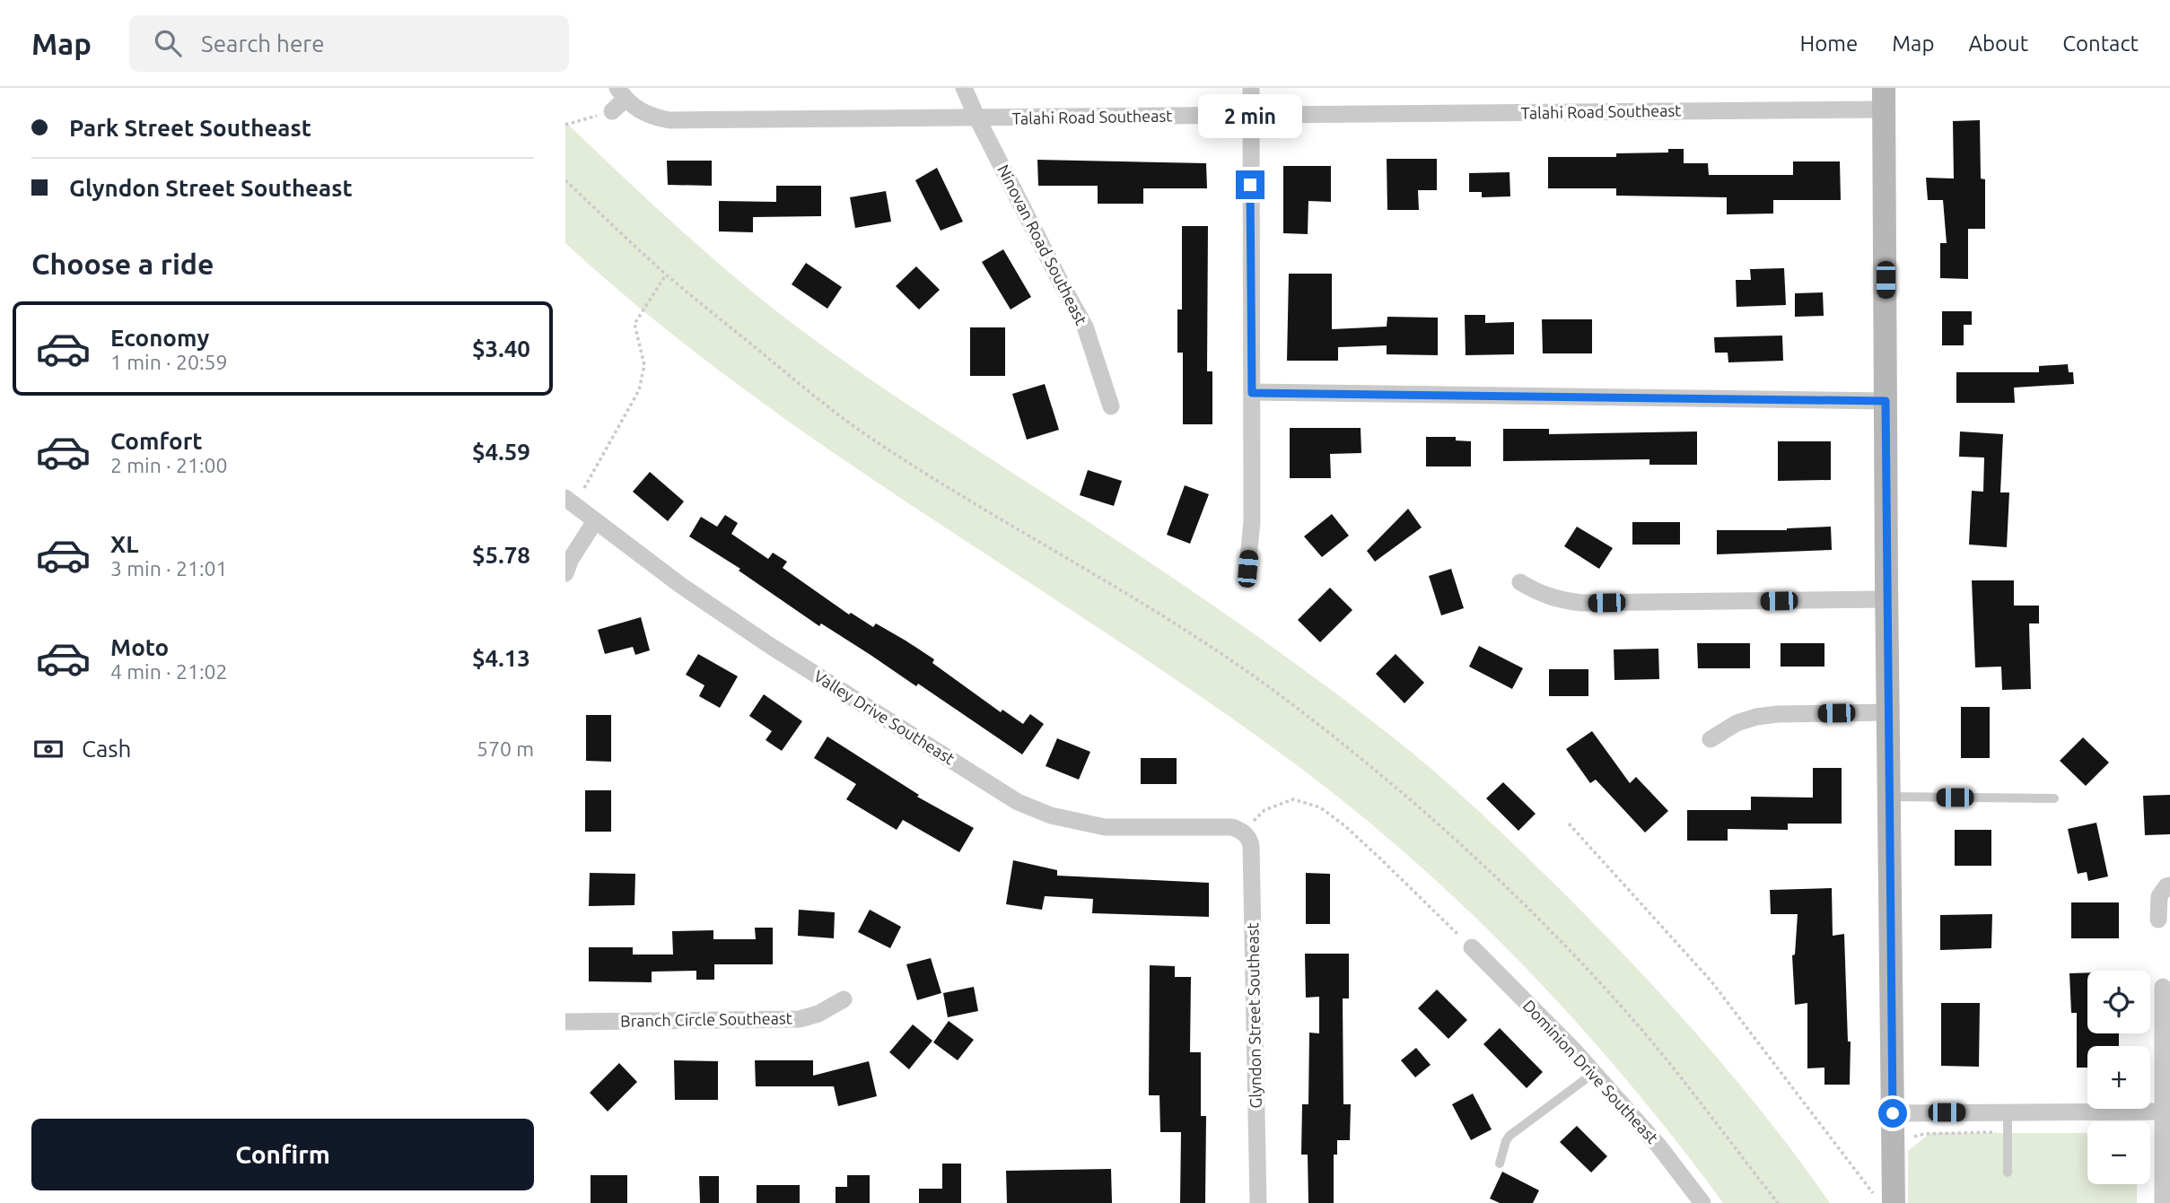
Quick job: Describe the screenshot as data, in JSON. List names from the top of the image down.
{
  "streets": {
    "street": [
      "Talahi Road Southeast",
      "Ninovan Road Southeast",
      "Valley Drive Southeast",
      "Glyndon Street Southeast",
      "Branch Circle Southeast",
      "Dominion Drive Southeast"
    ]
  },
  "crossings": [
    ["Talahi Road Southeast", "Ninovan Road Southeast"],
    ["Valley Drive Southeast", "Glyndon Street Southeast"]
  ],
  "page": {
    "header": "Map",
    "search": "Search here",
    "nav": [
      "Home",
      "Map",
      "About",
      "Contact"
    ],
    "banner": ["Park Street Southeast", "Glyndon Street Southeast"],
    "bubble": "2 min",
    "heading": "Choose a ride",
    "list": [
      {
        "name": "Economy",
        "note": "1 min · 20:59",
        "value": "$3.40"
      },
      {
        "name": "Comfort",
        "note": "2 min · 21:00",
        "value": "$4.59"
      },
      {
        "name": "XL",
        "note": "3 min · 21:01",
        "value": "$5.78"
      },
      {
        "name": "Moto",
        "note": "4 min · 21:02",
        "value": "$4.13"
      }
    ],
    "pay": ["Cash", "570 m"],
    "map_buttons": ["+", "−"],
    "buttons": "Confirm"
  }
}
